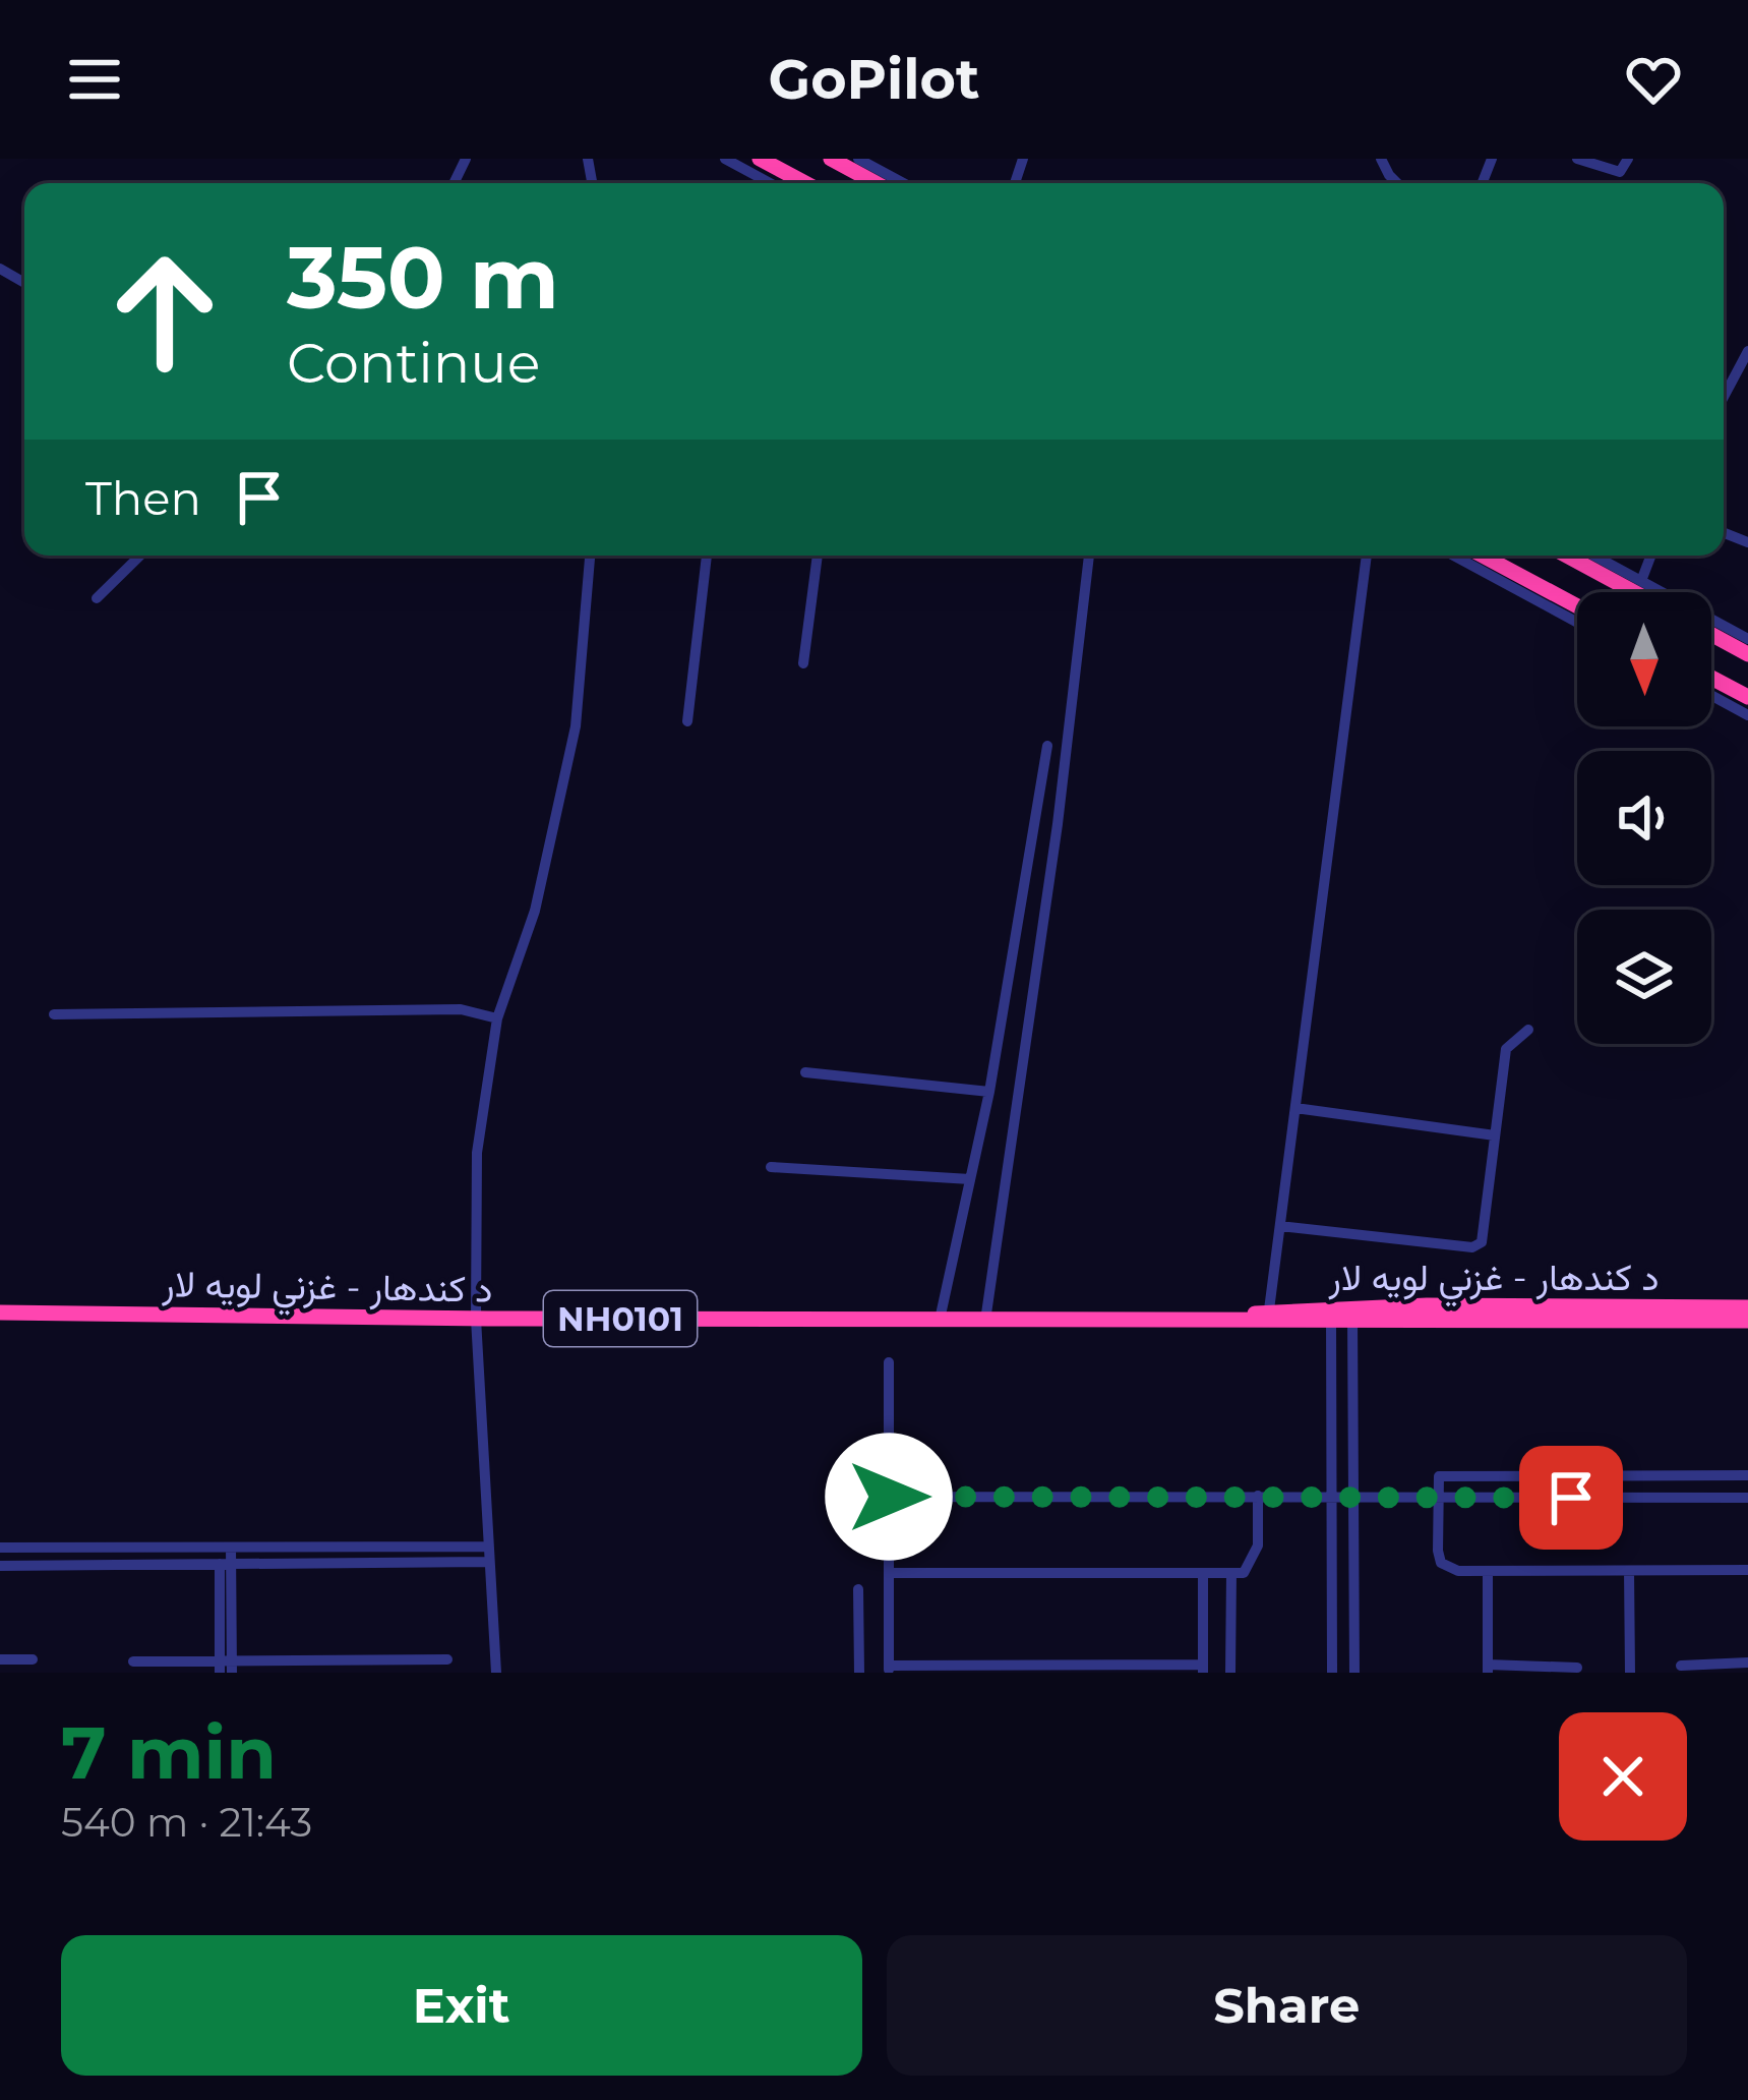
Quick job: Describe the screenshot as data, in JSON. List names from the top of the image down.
{
  "streets": {
    "highway": ["د کندهار - غزني لويه لار", "NH0101"]
  },
  "north": "bottom",
  "page": {
    "header": "GoPilot",
    "turn": ["350 m", "Continue"],
    "then": "Then",
    "heading": ["7 min", "540 m · 21:43"],
    "buttons": ["Exit", "Share"]
  }
}
